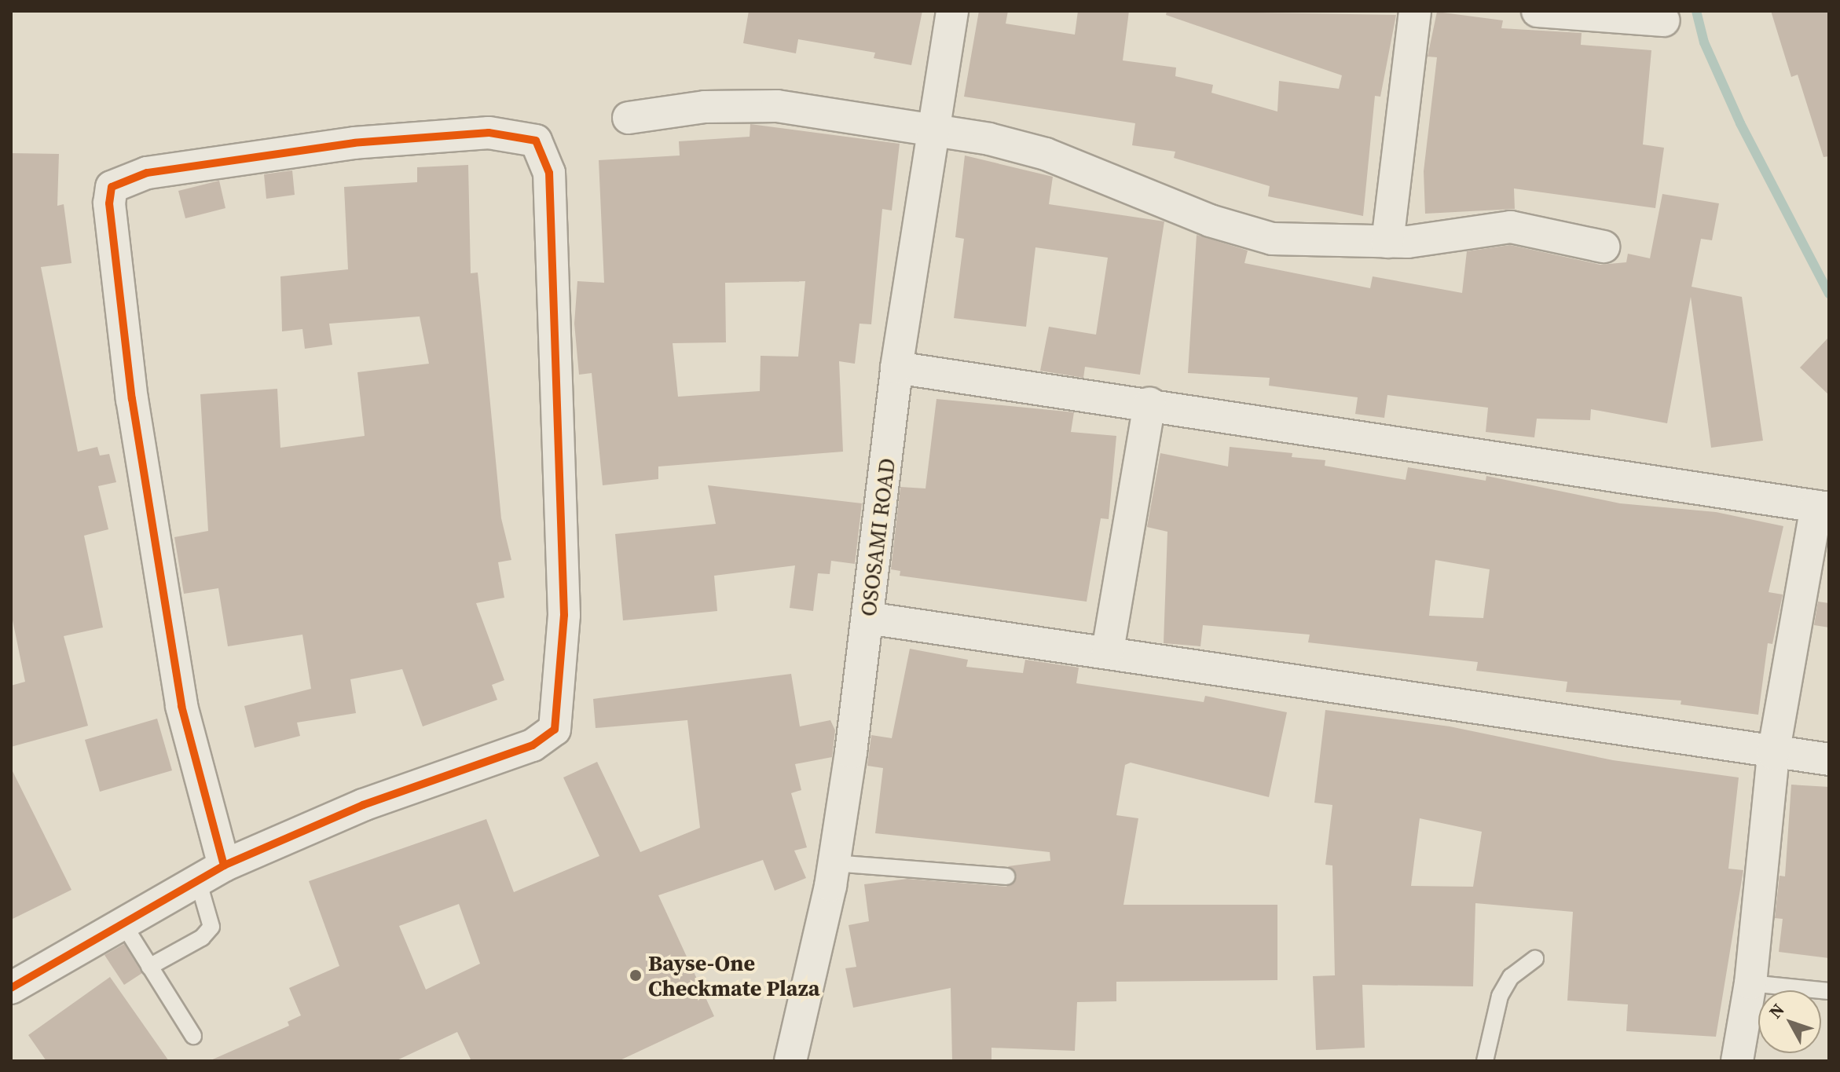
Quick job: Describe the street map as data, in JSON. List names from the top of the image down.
{
  "streets": {
    "street": ["OSOSAMI ROAD"]
  },
  "places": ["Bayse-One Checkmate Plaza"],
  "north": "top left"
}
